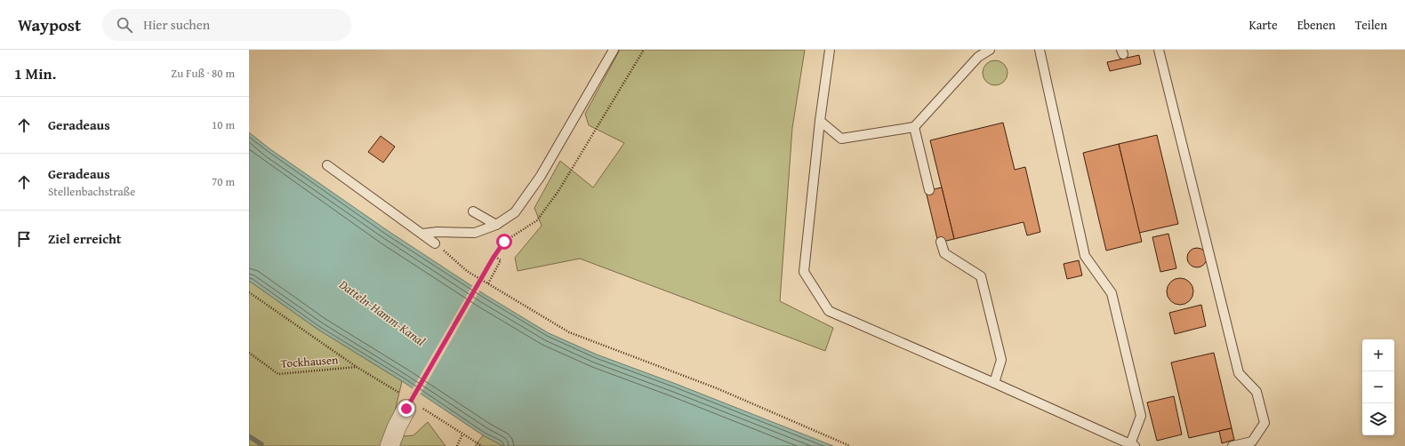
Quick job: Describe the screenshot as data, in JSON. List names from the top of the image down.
{
  "streets": {
    "path": ["Tockhausen"]
  },
  "water": ["Datteln-Hamm-Kanal"],
  "page": {
    "header": "Waypost",
    "search": "Hier suchen",
    "nav": ["Karte", "Ebenen", "Teilen"],
    "heading": ["1 Min.", "Zu Fuß · 80 m"],
    "list": [
      ["Geradeaus", "10 m"],
      ["Geradeaus", "Stellenbachstraße", "70 m"],
      "Ziel erreicht"
    ],
    "map_buttons": ["+", "−"]
  }
}
